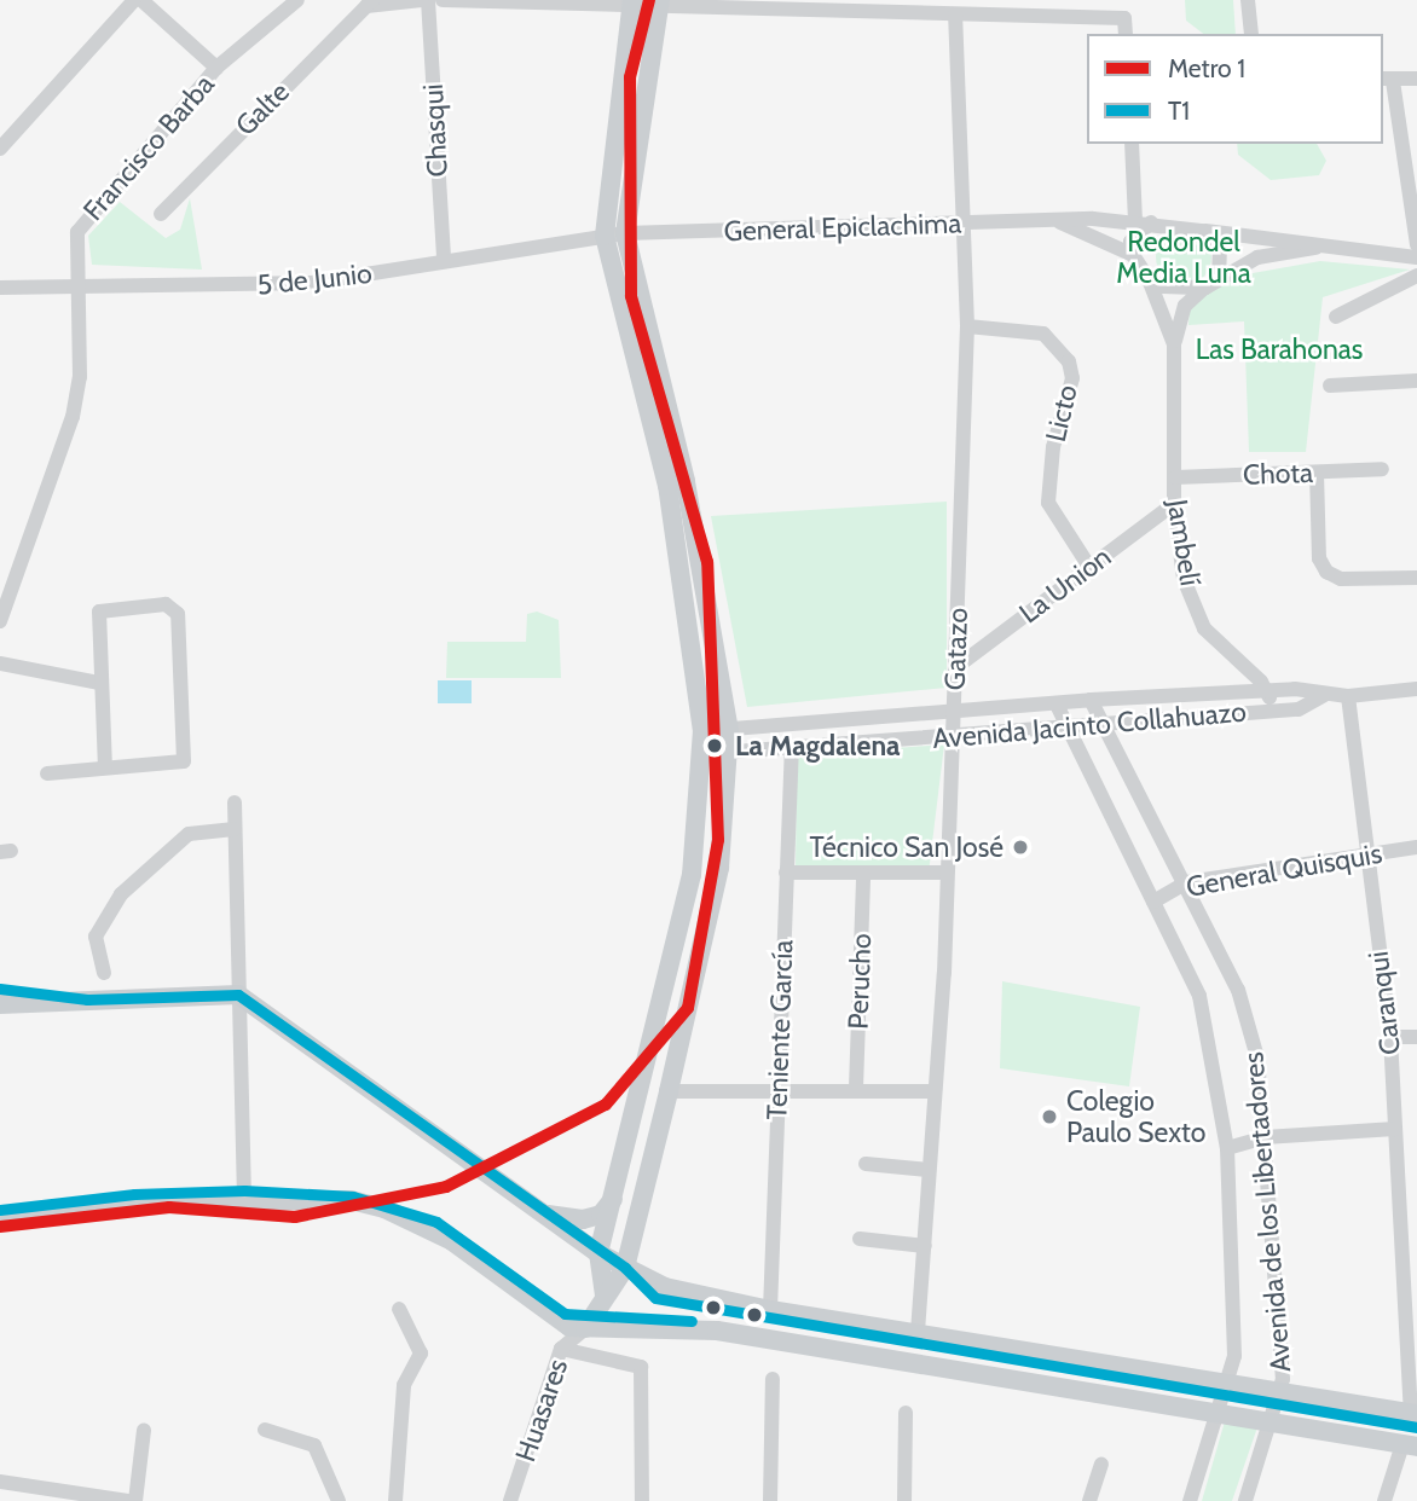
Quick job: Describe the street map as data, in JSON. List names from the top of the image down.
{
  "streets": {
    "street": [
      "Galte",
      "Chasqui",
      "Francisco Barba",
      "General Epiclachima",
      "5 de Junio",
      "Licto",
      "Chota",
      "Jambelí",
      "La Union",
      "Gatazo",
      "Avenida Jacinto Collahuazo",
      "General Quisquis",
      "Perucho",
      "Caranqui",
      "Teniente García",
      "Avenida de los Libertadores",
      "Huasares"
    ]
  },
  "crossings": [
    ["Galte", "Chasqui"],
    ["Chasqui", "5 de Junio"],
    ["Francisco Barba", "5 de Junio"],
    ["General Epiclachima", "5 de Junio"],
    ["General Epiclachima", "Jambelí"],
    ["General Epiclachima", "Gatazo"],
    ["Licto", "La Union"],
    ["Licto", "Gatazo"],
    ["Chota", "Jambelí"],
    ["Jambelí", "La Union"],
    ["Jambelí", "Avenida Jacinto Collahuazo"],
    ["La Union", "Gatazo"],
    ["Gatazo", "Avenida Jacinto Collahuazo"],
    ["Avenida Jacinto Collahuazo", "Caranqui"],
    ["Avenida Jacinto Collahuazo", "Teniente García"],
    ["Avenida Jacinto Collahuazo", "Avenida de los Libertadores"],
    ["General Quisquis", "Caranqui"],
    ["General Quisquis", "Avenida de los Libertadores"]
  ],
  "parks": ["Redondel Media Luna", "Las Barahonas"],
  "places": ["La Magdalena", "Técnico San José", "Colegio Paulo Sexto"],
  "lines": ["metro line 1", "transit line T1"],
  "legend": ["Metro 1", "T1"]
}
